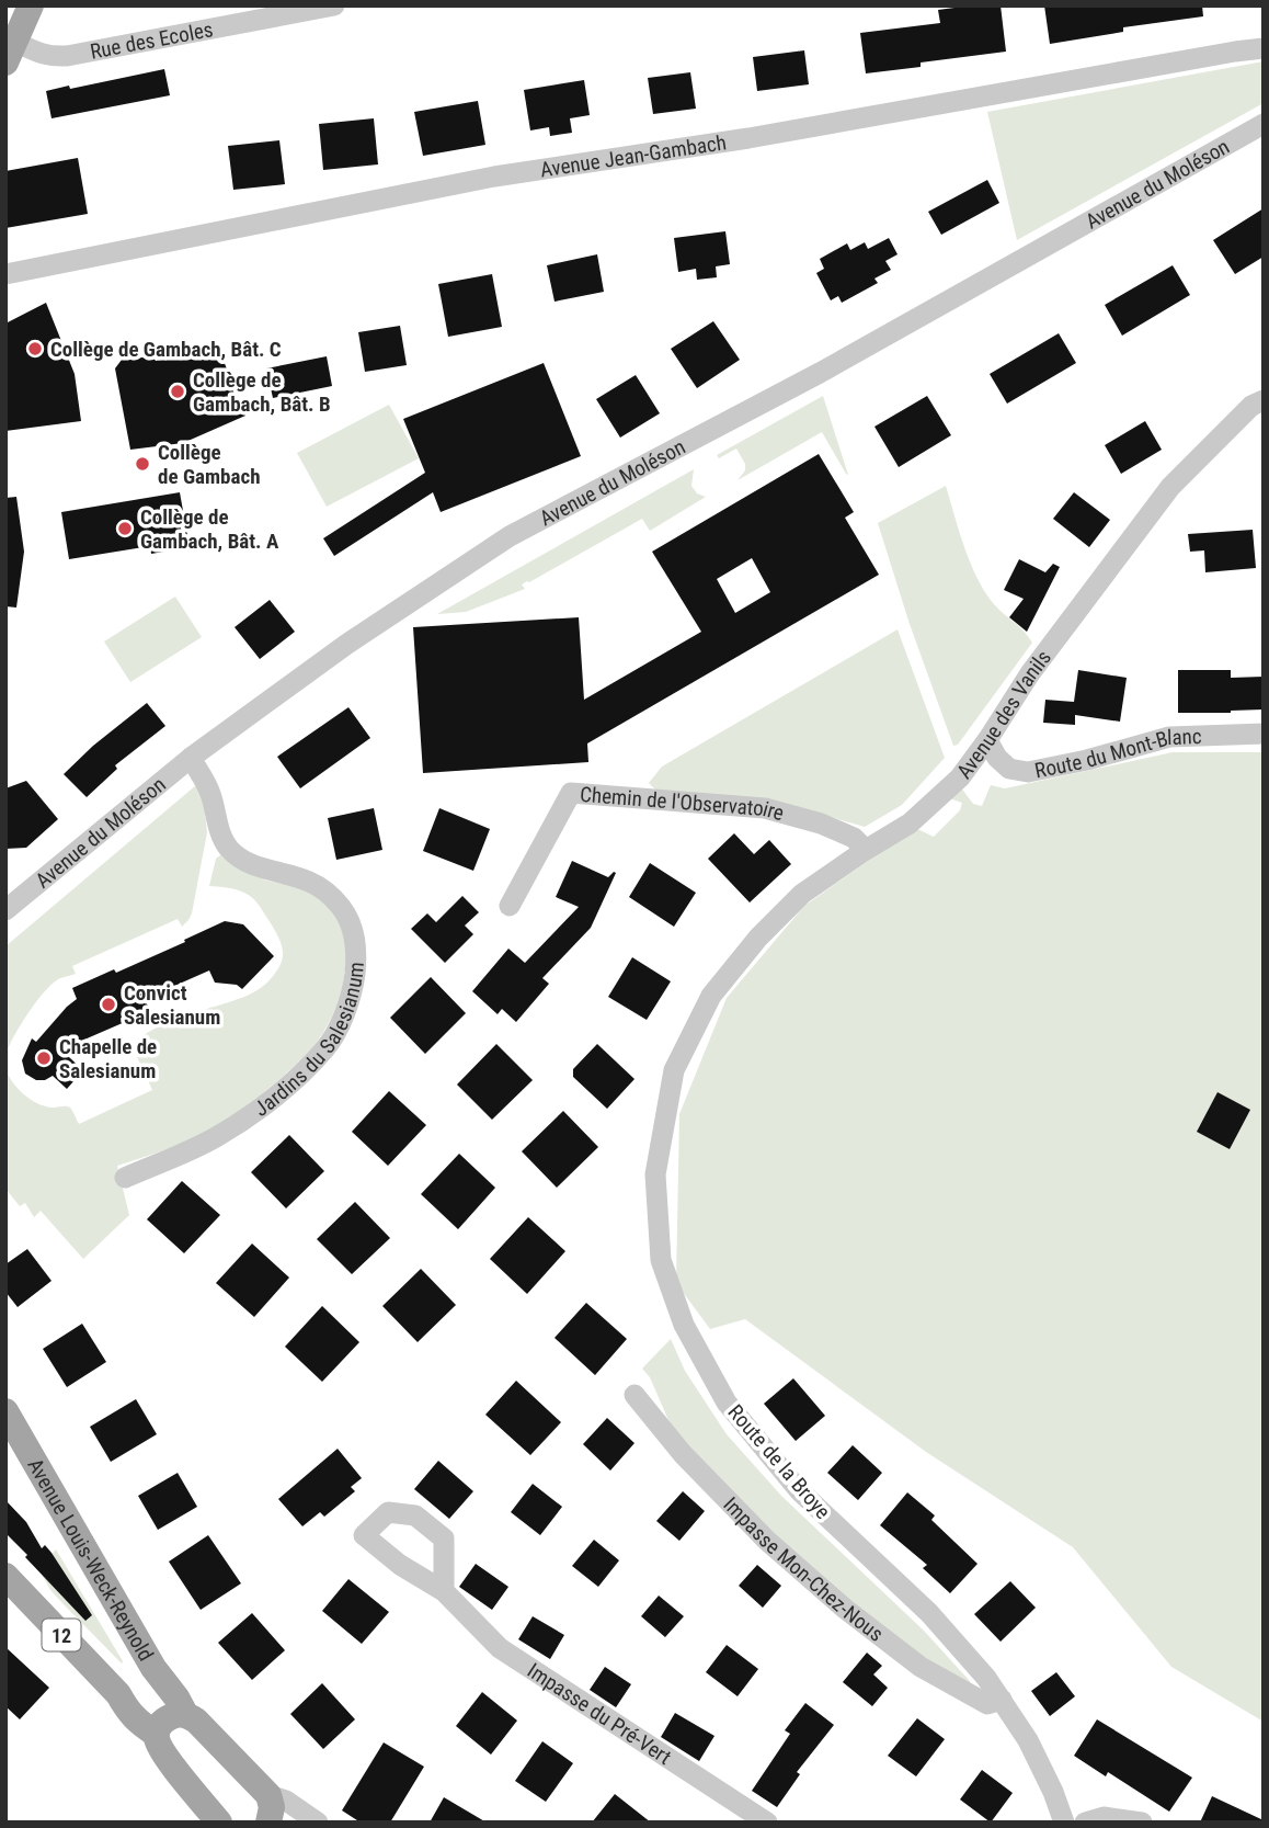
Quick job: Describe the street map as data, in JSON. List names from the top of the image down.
{
  "streets": {
    "main road": ["Avenue Louis-Weck-Reynold", "12"],
    "street": [
      "Rue des Ecoles",
      "Avenue Jean-Gambach",
      "Avenue du Moléson",
      "Avenue des Vanils",
      "Route du Mont-Blanc",
      "Chemin de l'Observatoire",
      "Jardins du Salesianum",
      "Route de la Broye",
      "Impasse Mon-Chez-Nous",
      "Impasse du Pré-Vert"
    ]
  },
  "crossings": [
    ["Avenue du Moléson", "Jardins du Salesianum"],
    ["Avenue des Vanils", "Route du Mont-Blanc"],
    ["Avenue des Vanils", "Chemin de l'Observatoire"],
    ["Avenue des Vanils", "Route de la Broye"],
    ["Route de la Broye", "Impasse Mon-Chez-Nous"],
    ["Avenue Louis-Weck-Reynold", "12"]
  ],
  "places": [
    "Collège de Gambach, Bât. C",
    "Collège de Gambach, Bât. B",
    "Collège de Gambach",
    "Collège de Gambach, Bât. A",
    "Convict Salesianum",
    "Chapelle de Salesianum"
  ]
}
